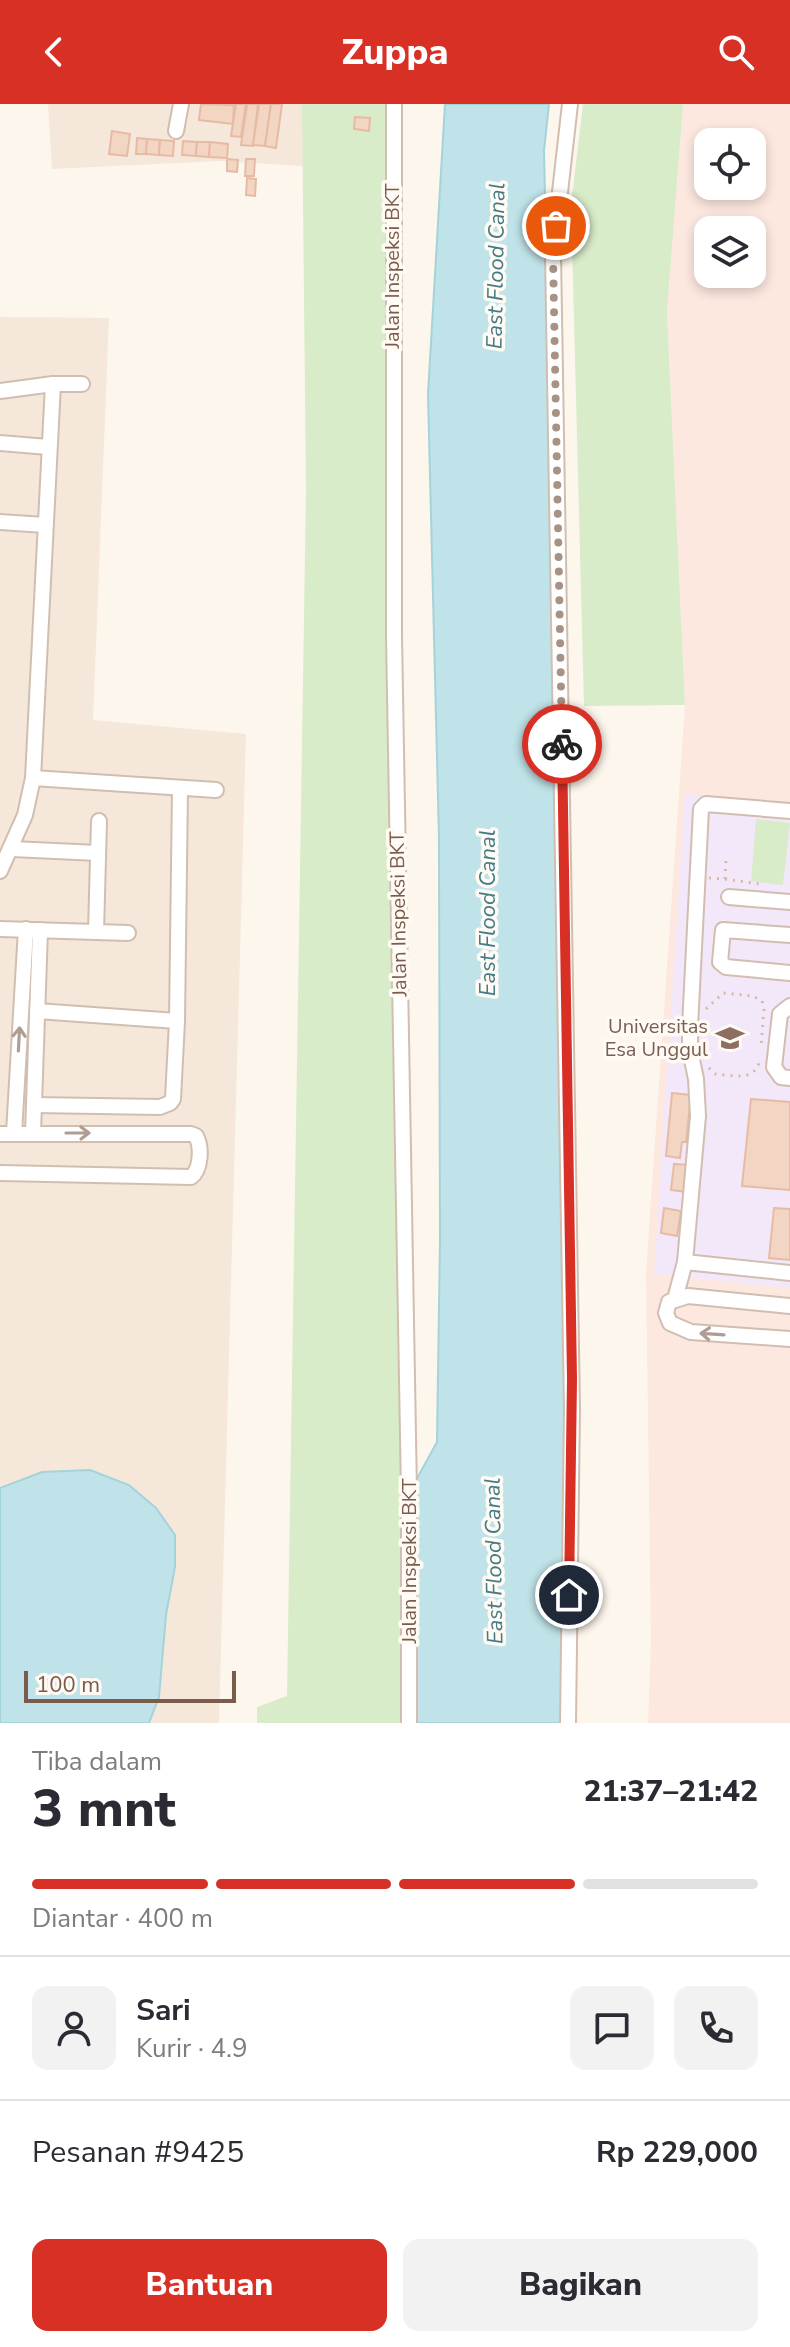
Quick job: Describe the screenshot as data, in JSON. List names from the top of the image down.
{
  "streets": {
    "street": ["Jalan Inspeksi BKT"]
  },
  "water": ["East Flood Canal"],
  "places": {
    "school or university": ["Universitas Esa Unggul"]
  },
  "scale_bar": "100 m",
  "page": {
    "header": "Zuppa",
    "scale": "100 m",
    "heading": ["3 mnt", "Tiba dalam", "21:37–21:42"],
    "panel": [
      "Sari",
      "Kurir · 4.9",
      "Pesanan #9425",
      "Rp 229,000"
    ],
    "bar": "Diantar · 400 m",
    "buttons": ["Bantuan", "Bagikan"]
  }
}
